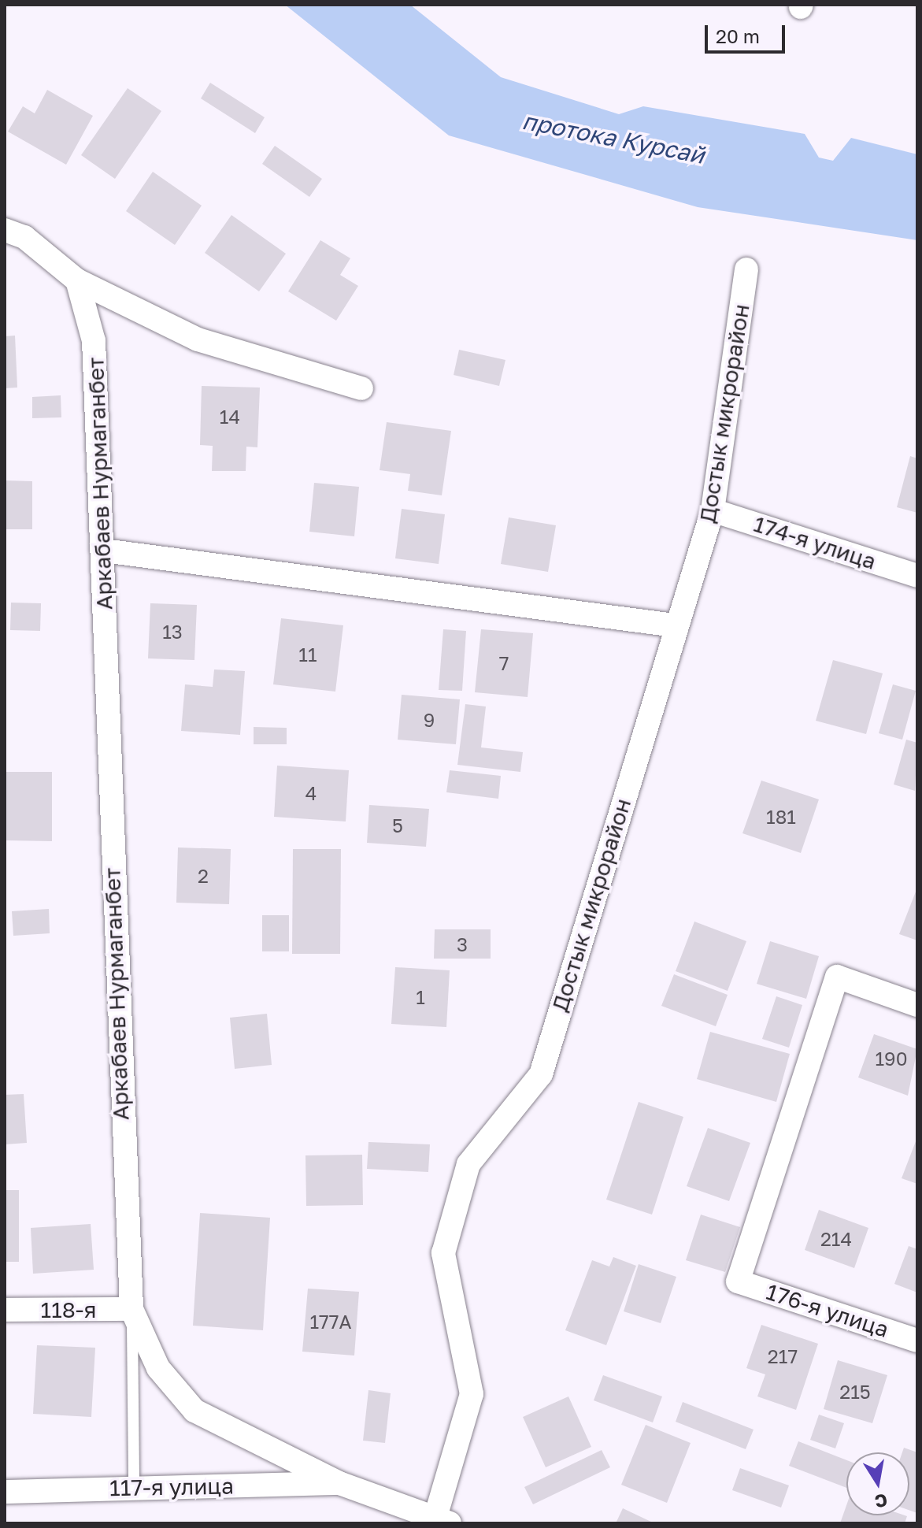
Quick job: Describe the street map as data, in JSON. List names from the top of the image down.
{
  "streets": {
    "street": [
      "Достык микрорайон",
      "Аркабаев Нурмаганбет",
      "174-я улица",
      "118-я",
      "176-я улица",
      "117-я улица"
    ]
  },
  "crossings": [
    ["Достык микрорайон", "Аркабаев Нурмаганбет"],
    ["Достык микрорайон", "174-я улица"],
    ["Аркабаев Нурмаганбет", "118-я"],
    ["Аркабаев Нурмаганбет", "117-я улица"]
  ],
  "water": ["протока Курсай"],
  "house_numbers": [
    "14",
    "13",
    "11",
    "7",
    "9",
    "4",
    "181",
    "5",
    "2",
    "3",
    "1",
    "190",
    "214",
    "177А",
    "217",
    "215"
  ],
  "scale_bar": "20 m",
  "north": "bottom"
}
